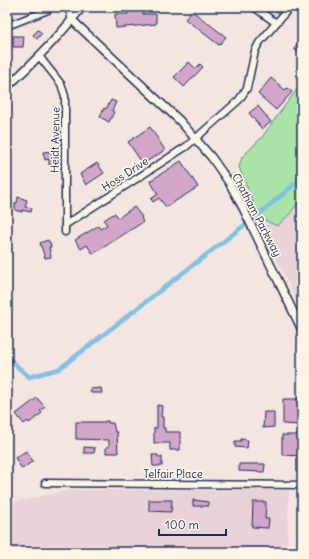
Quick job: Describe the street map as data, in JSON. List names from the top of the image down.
{
  "streets": {
    "main road": ["Chatham Parkway"],
    "street": ["Heidt Avenue", "Hoss Drive", "Telfair Place"]
  },
  "crossings": [
    ["Heidt Avenue", "Hoss Drive"],
    ["Hoss Drive", "Chatham Parkway"]
  ],
  "scale_bar": "100 m"
}
